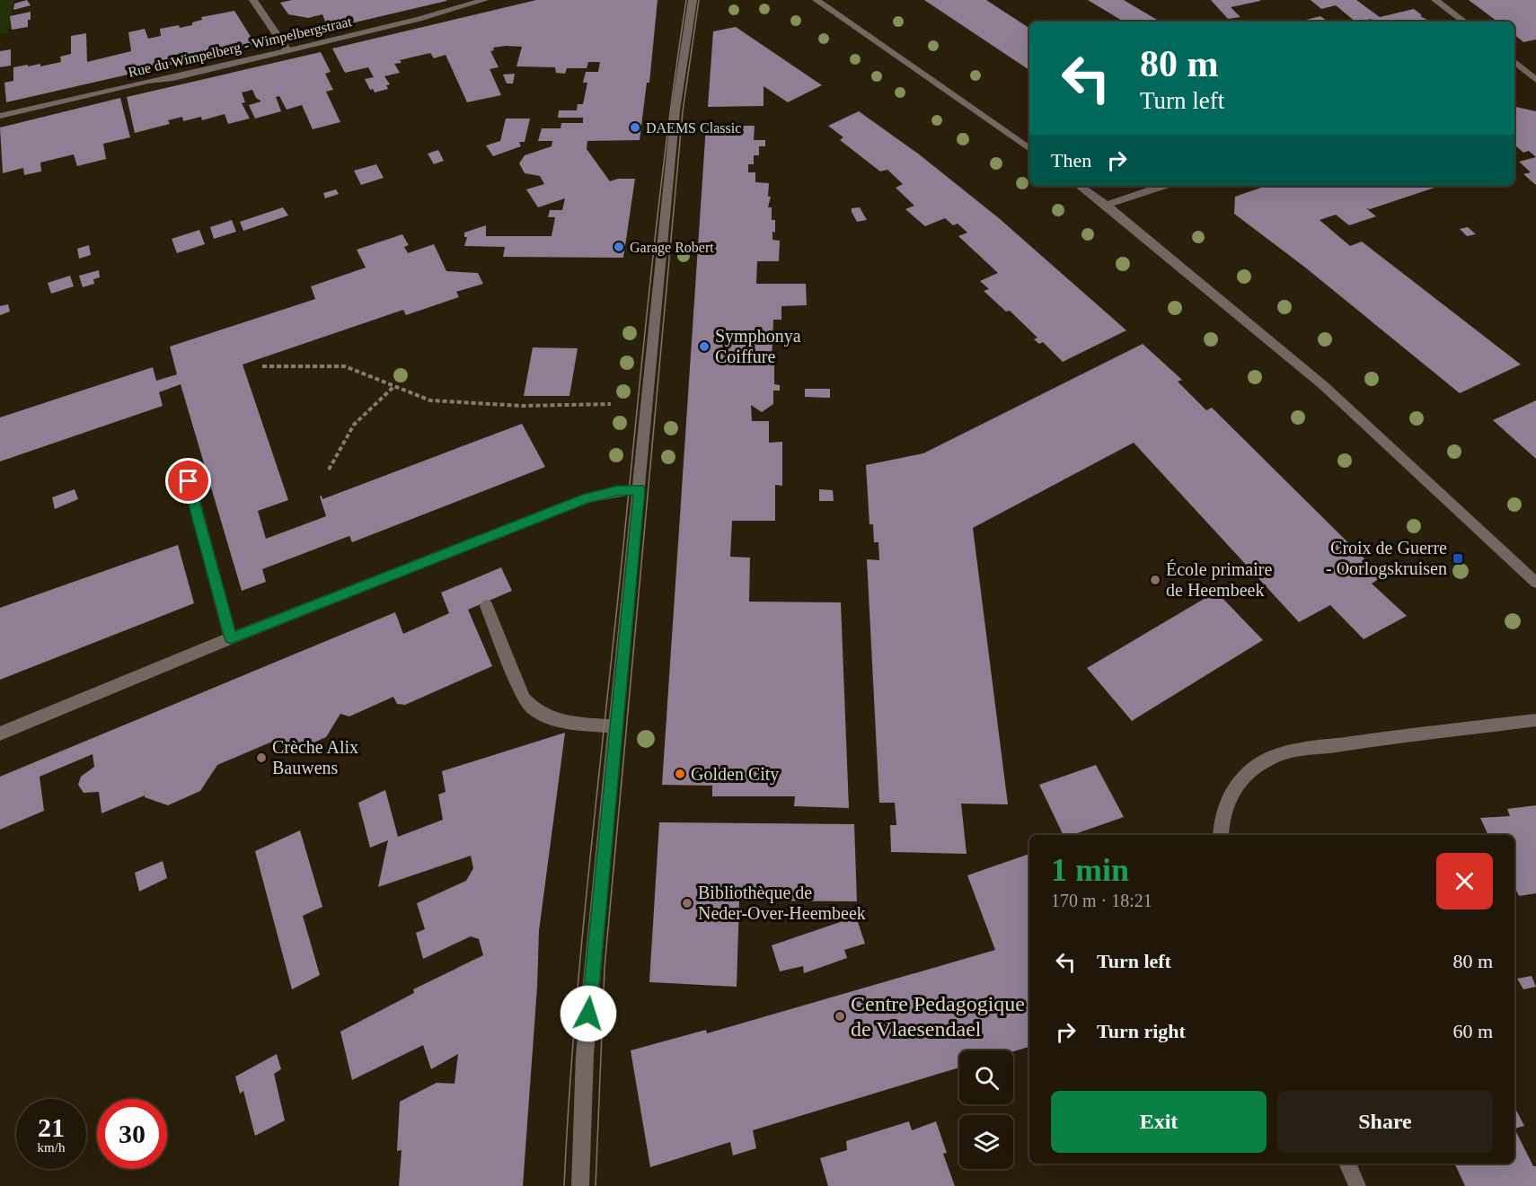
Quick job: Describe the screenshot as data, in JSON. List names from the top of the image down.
{
  "streets": {
    "street": ["Rue du Wimpelberg - Wimpelbergstraat"]
  },
  "places": {
    "other": [
      "DAEMS Classic",
      "Garage Robert",
      "Symphonya Coiffure",
      "École primaire de Heembeek",
      "Crèche Alix Bauwens",
      "Golden City",
      "Bibliothèque de Neder-Over-Heembeek",
      "Centre Pedagogique de Vlaesendael"
    ],
    "transit": ["Croix de Guerre - Oorlogskruisen"]
  },
  "page": {
    "turn": ["80 m", "Turn left"],
    "then": "Then",
    "heading": ["1 min", "170 m · 18:21"],
    "list": [
      {
        "name": "Turn left",
        "value": "80 m"
      },
      {
        "name": "Turn right",
        "value": "60 m"
      }
    ],
    "buttons": ["Exit", "Share"],
    "speed": "21 km/h",
    "limit": "30"
  }
}
